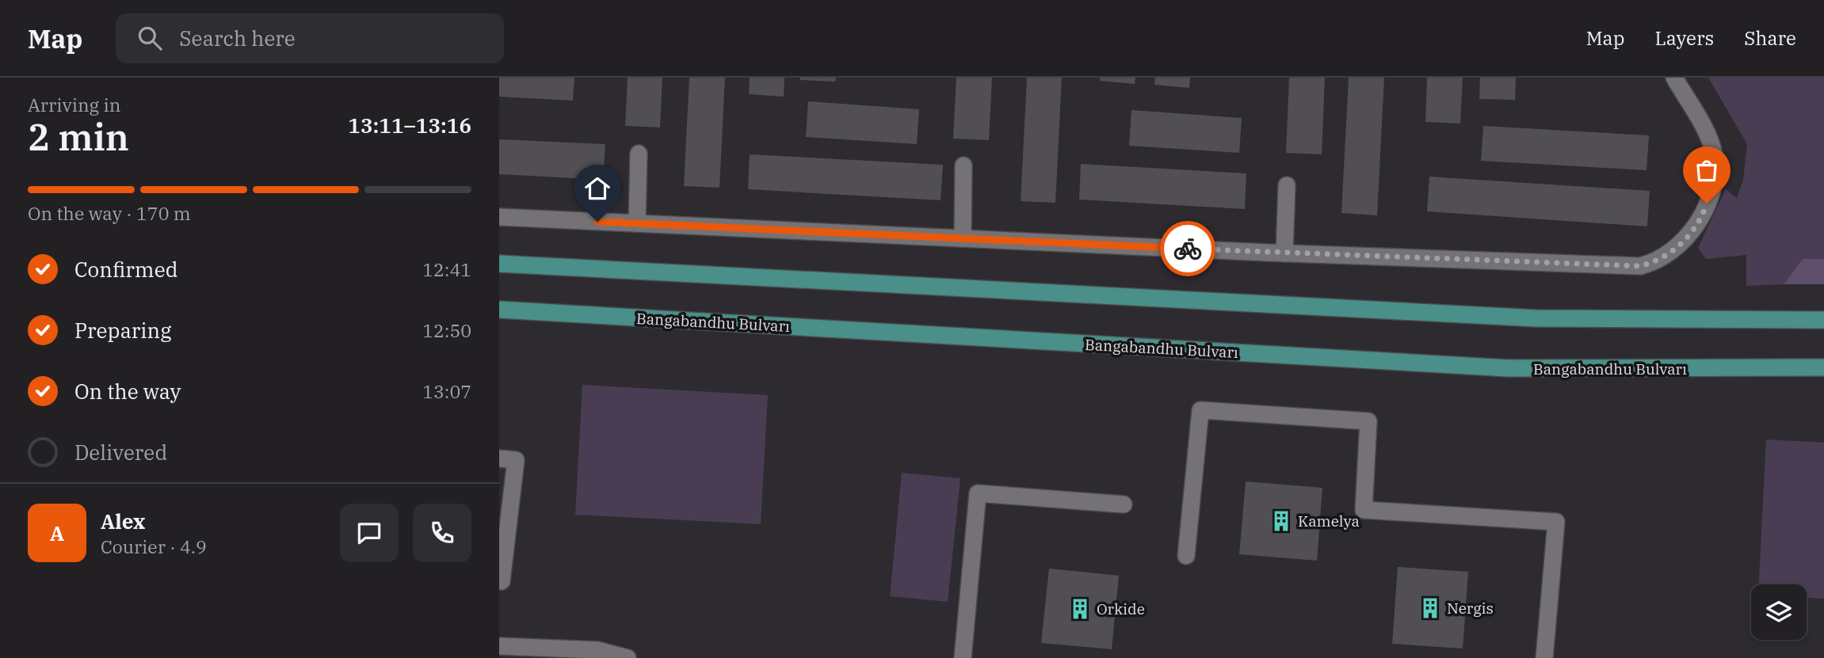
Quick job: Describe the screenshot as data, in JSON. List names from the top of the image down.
{
  "streets": {
    "main road": ["Bangabandhu Bulvarı"]
  },
  "places": {
    "building": ["Kamelya", "Nergis", "Orkide"]
  },
  "page": {
    "header": "Map",
    "search": "Search here",
    "nav": ["Map", "Layers", "Share"],
    "heading": ["2 min", "Arriving in", "13:11–13:16"],
    "panel": ["Alex", "Courier · 4.9"],
    "bar": "On the way · 170 m",
    "list": [
      ["Confirmed", "12:41"],
      ["Preparing", "12:50"],
      ["On the way", "13:07"],
      "Delivered"
    ],
    "round": "A"
  }
}
